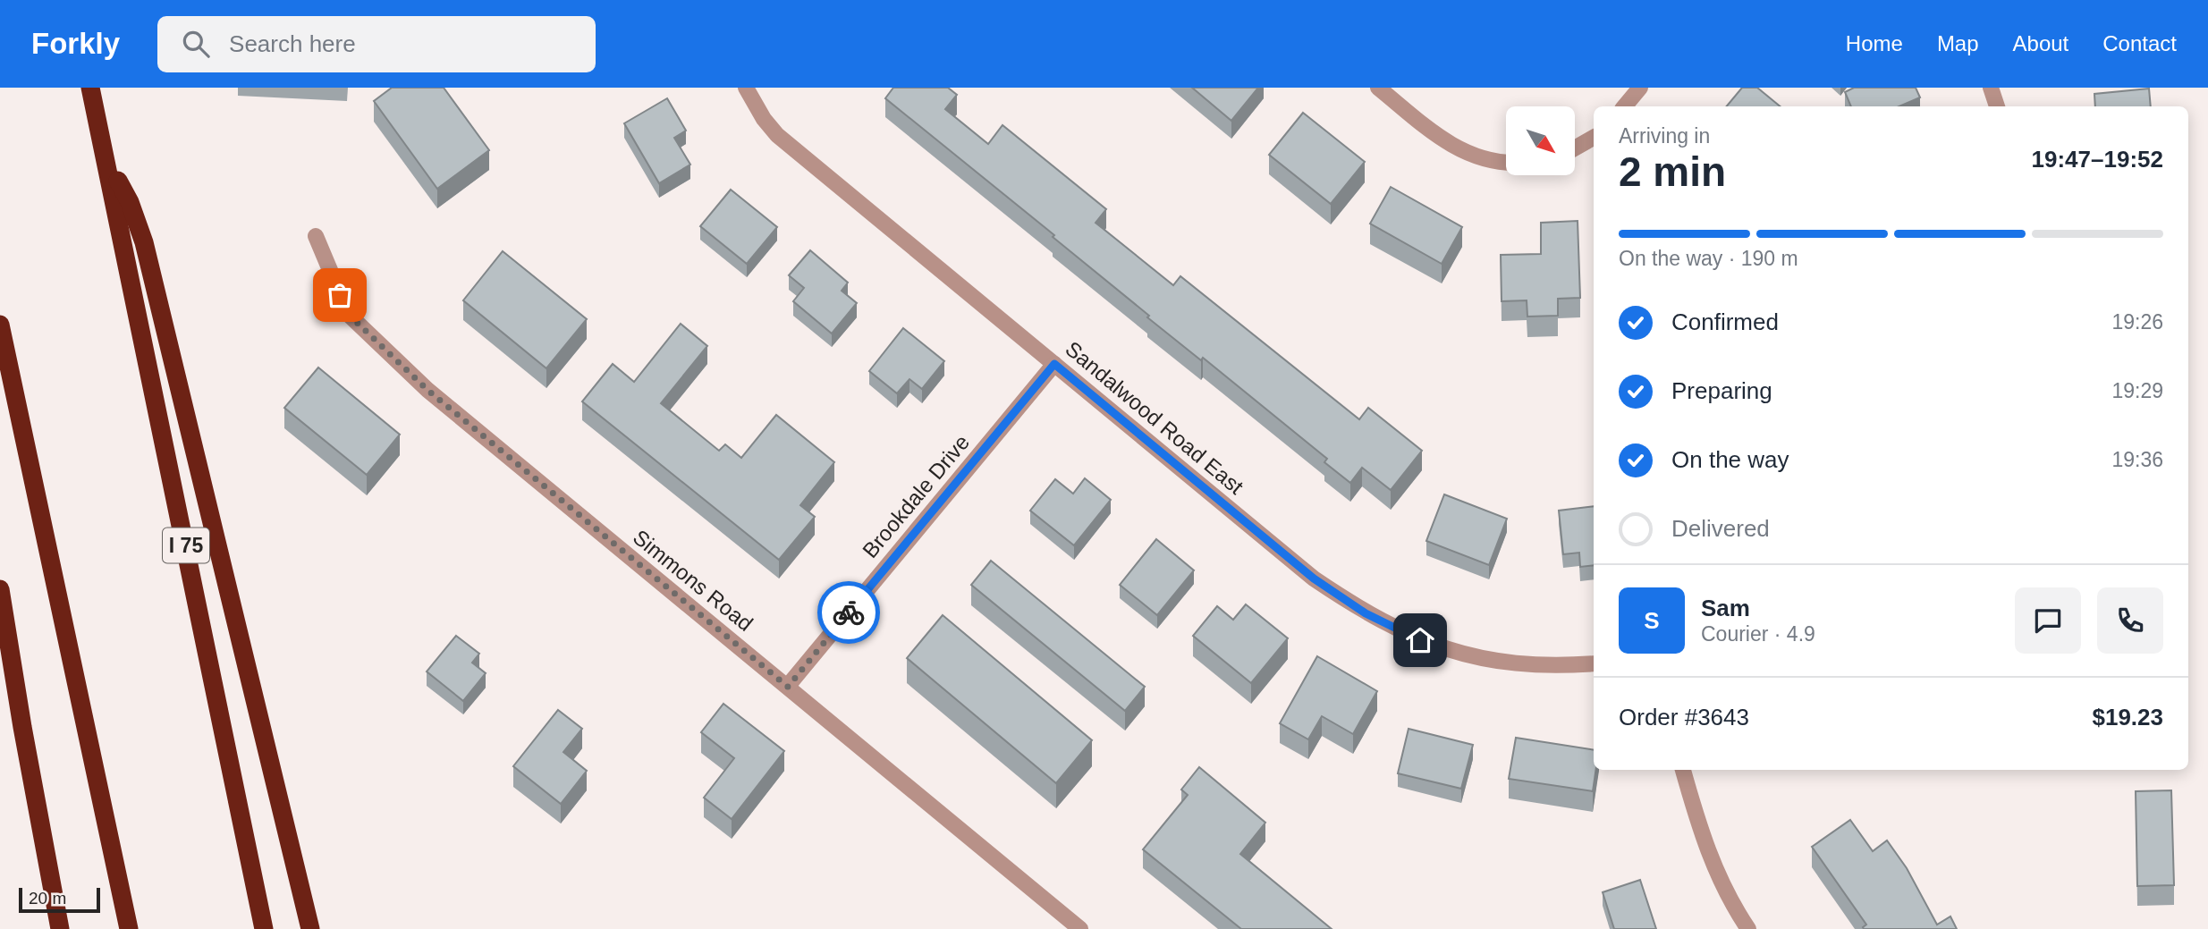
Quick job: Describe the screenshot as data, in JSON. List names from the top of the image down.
{
  "streets": {
    "highway": ["I 75"],
    "street": ["Sandalwood Road East", "Brookdale Drive", "Simmons Road"]
  },
  "crossings": [
    ["Sandalwood Road East", "Brookdale Drive"],
    ["Brookdale Drive", "Simmons Road"]
  ],
  "scale_bar": "20 m",
  "north": "bottom right",
  "page": {
    "header": "Forkly",
    "search": "Search here",
    "nav": [
      "Home",
      "Map",
      "About",
      "Contact"
    ],
    "heading": ["2 min", "Arriving in", "19:47–19:52"],
    "panel": [
      "Sam",
      "Courier · 4.9",
      "Order #3643",
      "$19.23"
    ],
    "bar": "On the way · 190 m",
    "list": [
      ["Confirmed", "19:26"],
      ["Preparing", "19:29"],
      ["On the way", "19:36"],
      "Delivered"
    ],
    "round": "S",
    "scale": "20 m"
  }
}
